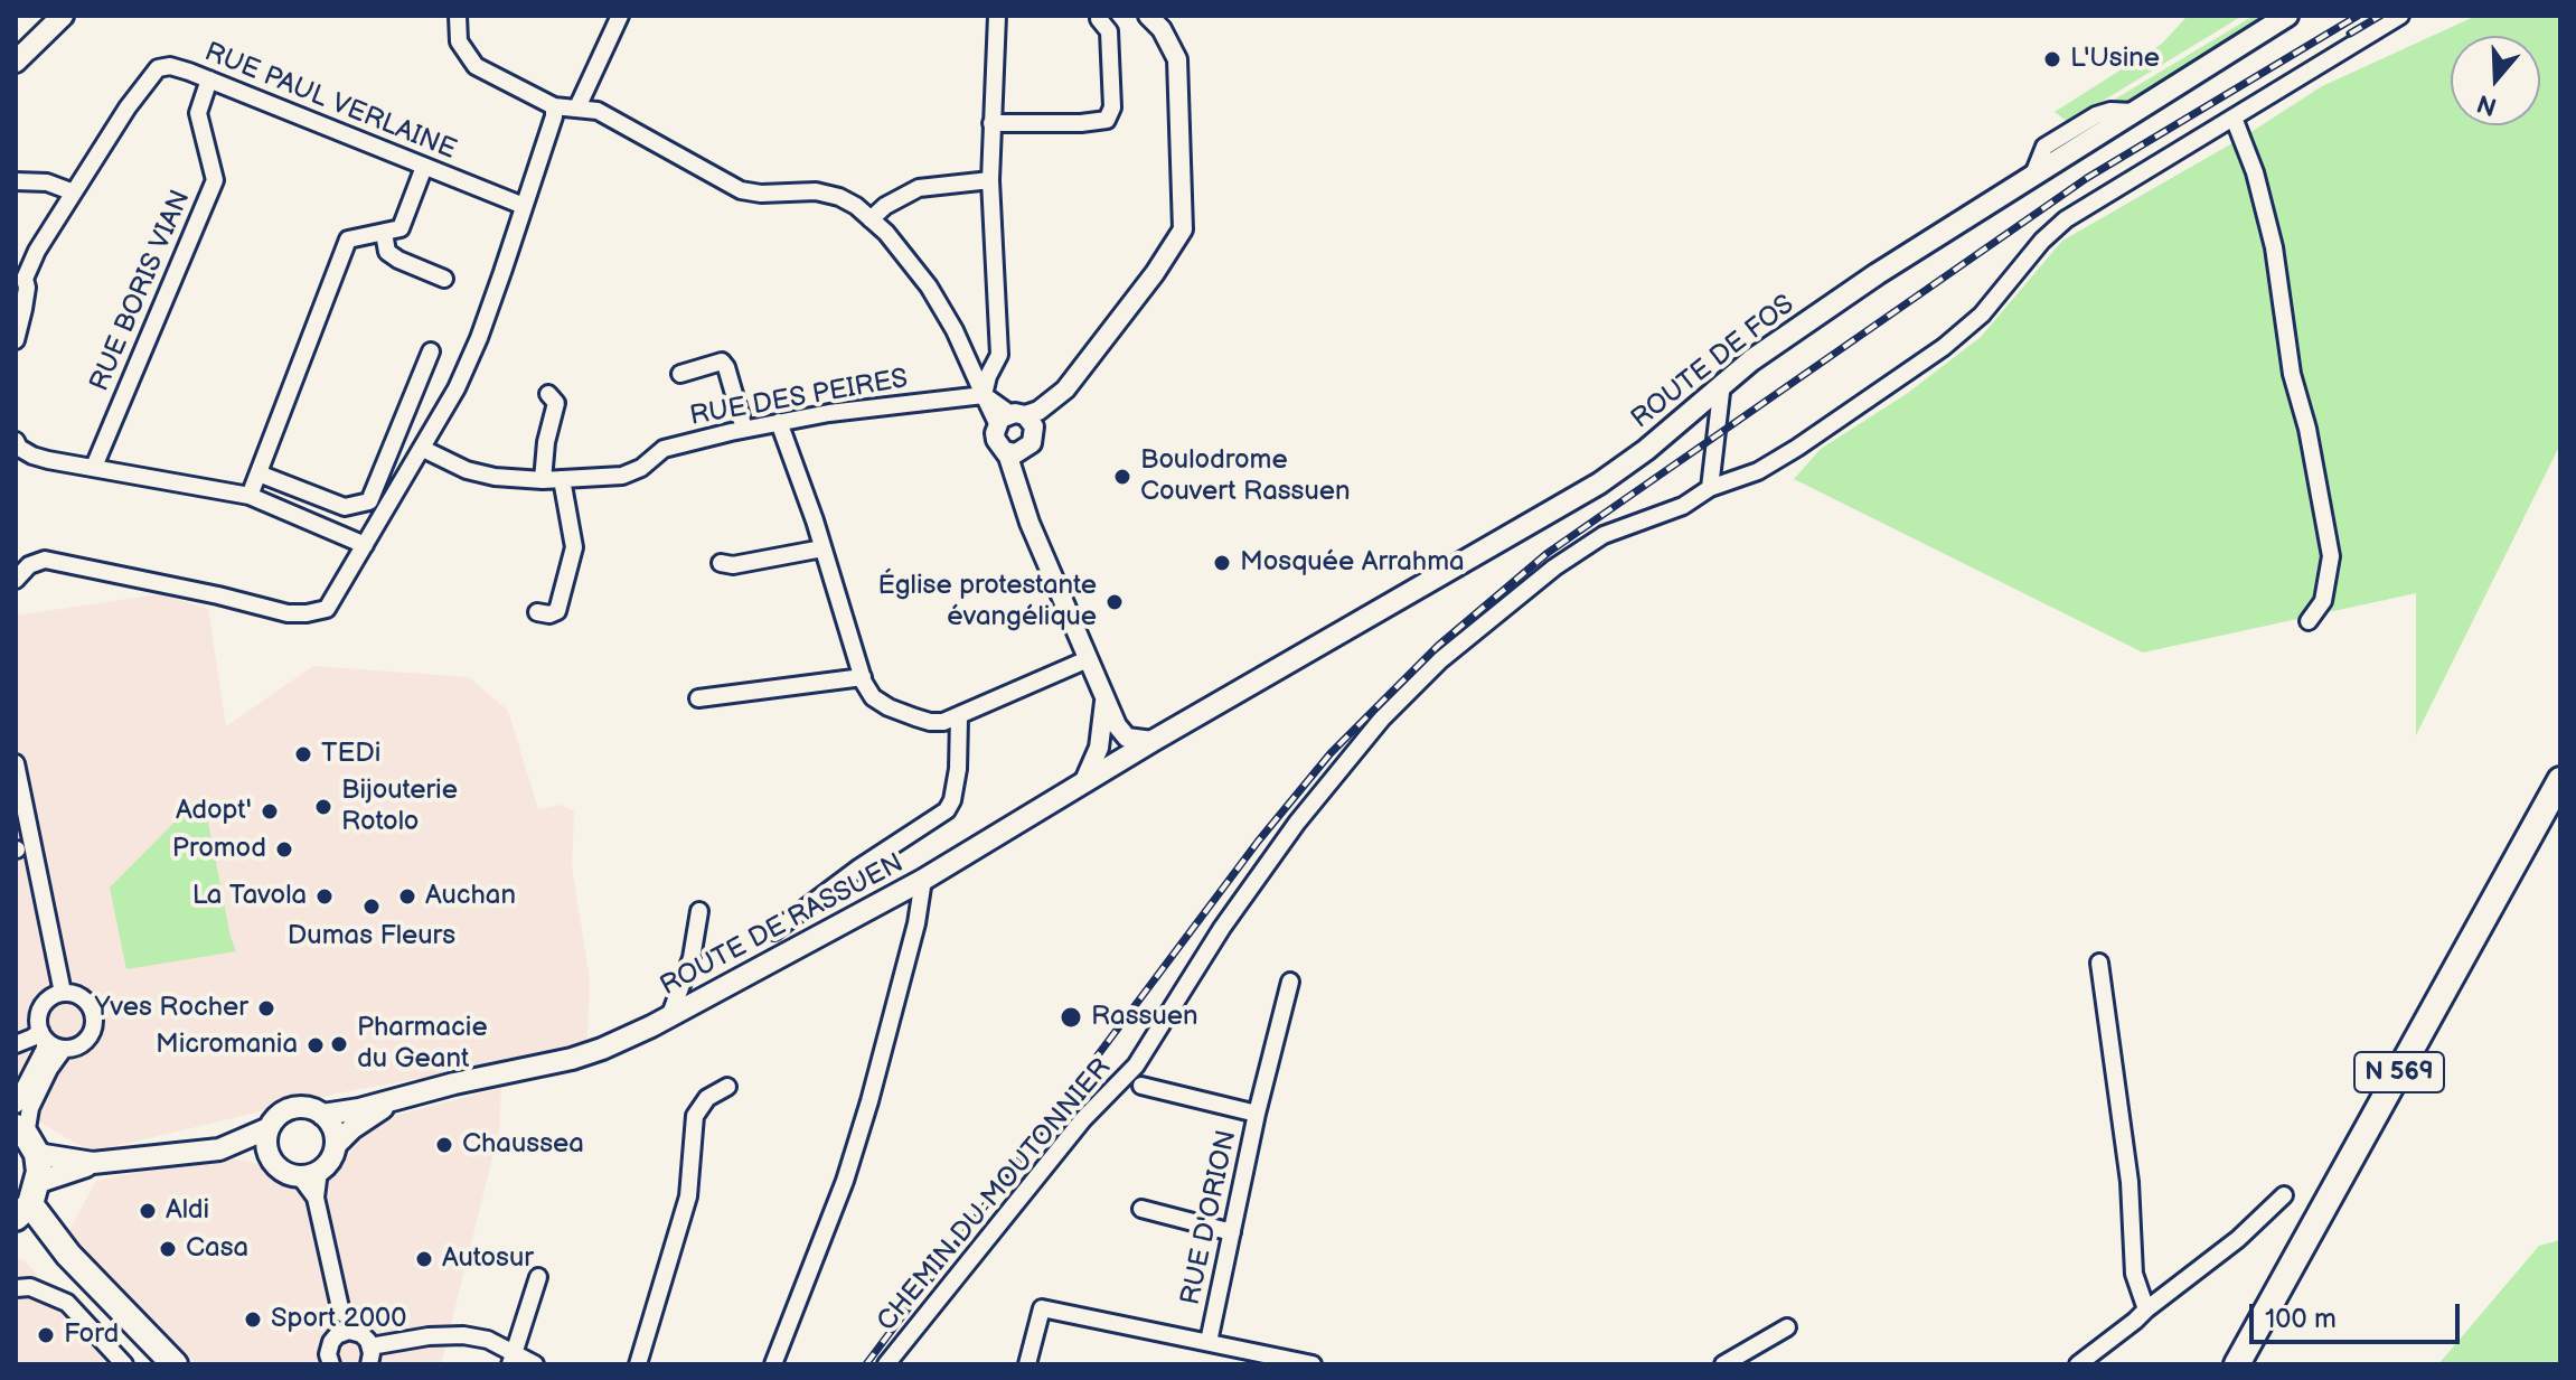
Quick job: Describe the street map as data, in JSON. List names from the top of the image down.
{
  "streets": {
    "main road": ["ROUTE DE FOS", "ROUTE DE RASSUEN", "N 569"],
    "street": [
      "RUE PAUL VERLAINE",
      "RUE BORIS VIAN",
      "RUE DES PEIRES",
      "CHEMIN DU MOUTONNIER",
      "RUE D'ORION"
    ]
  },
  "crossings": [
    ["RUE PAUL VERLAINE", "RUE BORIS VIAN"],
    ["ROUTE DE FOS", "ROUTE DE RASSUEN"]
  ],
  "places": [
    "L'Usine",
    "Boulodrome Couvert Rassuen",
    "Mosquée Arrahma",
    "Église protestante évangélique",
    "TEDi",
    "Bijouterie Rotolo",
    "Adopt'",
    "Promod",
    "La Tavola",
    "Auchan",
    "Dumas Fleurs",
    "Yves Rocher",
    "Rassuen",
    "Pharmacie du Geant",
    "Micromania",
    "Chaussea",
    "Aldi",
    "Casa",
    "Autosur",
    "Sport 2000",
    "Ford"
  ],
  "scale_bar": "100 m",
  "north": "bottom"
}
